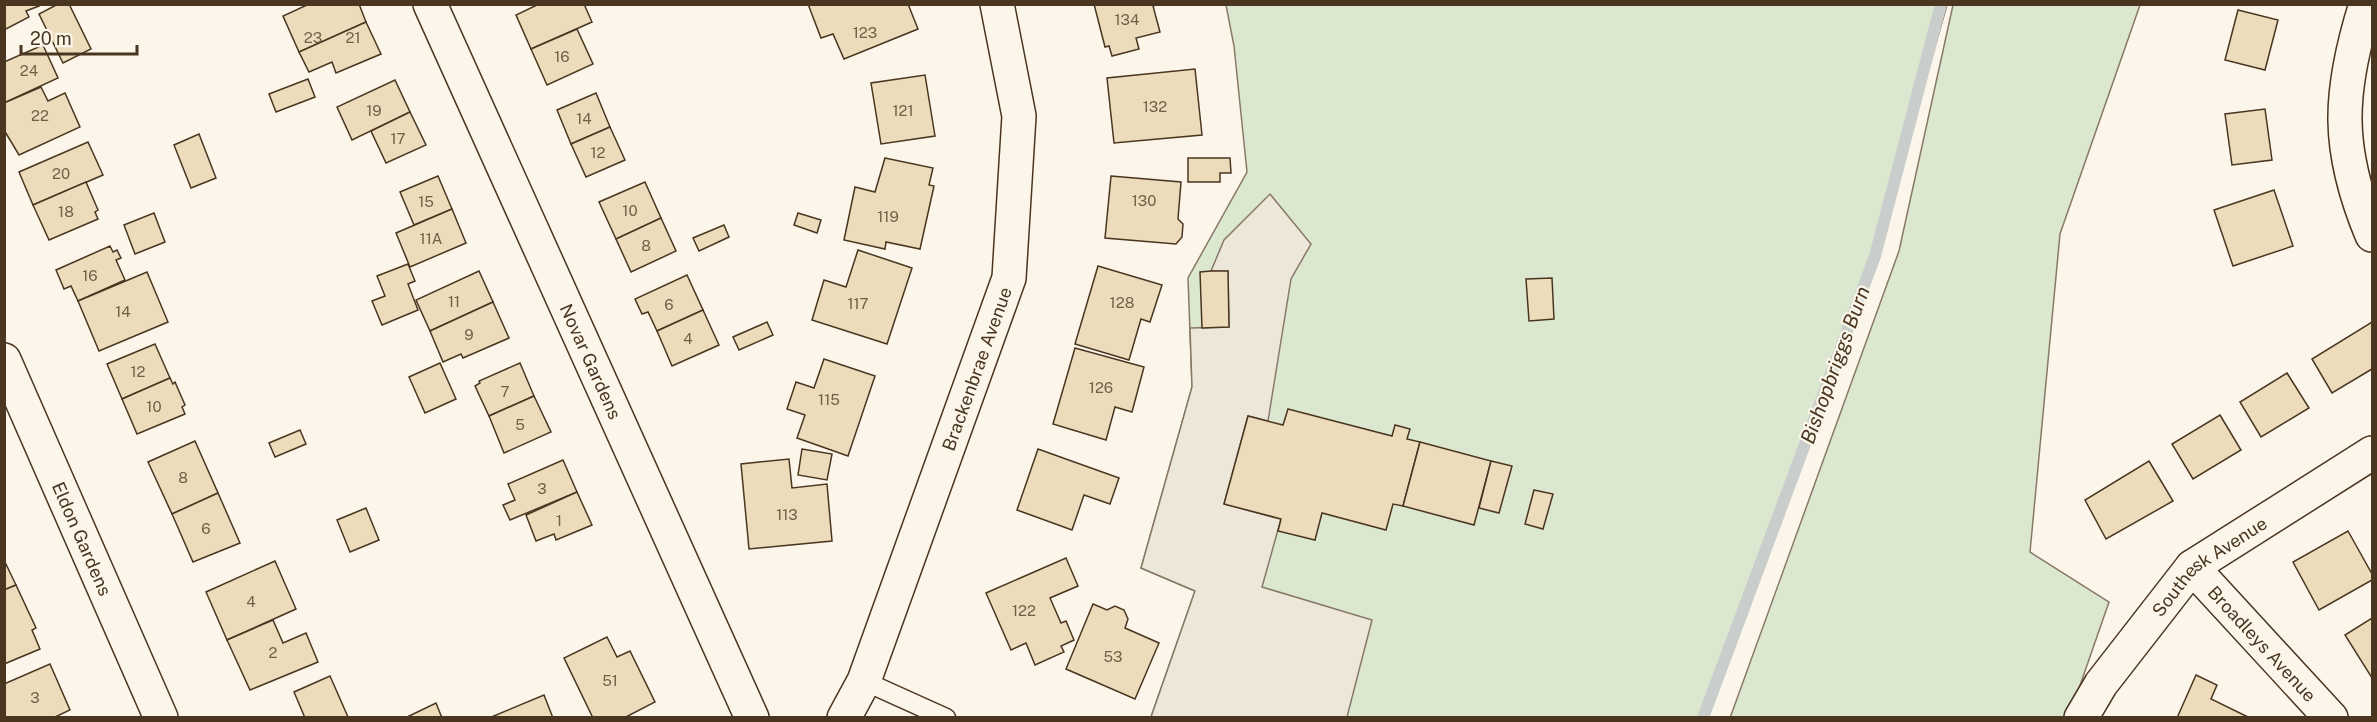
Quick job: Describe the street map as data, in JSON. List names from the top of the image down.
{
  "streets": {
    "street": [
      "Novar Gardens",
      "Brackenbrae Avenue",
      "Eldon Gardens",
      "Southesk Avenue",
      "Broadleys Avenue"
    ]
  },
  "crossings": [
    ["Southesk Avenue", "Broadleys Avenue"]
  ],
  "water": ["Bishopbriggs Burn"],
  "house_numbers": [
    "134",
    "123",
    "23",
    "21",
    "16",
    "24",
    "132",
    "19",
    "121",
    "22",
    "14",
    "17",
    "12",
    "20",
    "130",
    "15",
    "10",
    "18",
    "119",
    "11A",
    "8",
    "16",
    "11",
    "128",
    "117",
    "6",
    "14",
    "9",
    "4",
    "12",
    "126",
    "7",
    "115",
    "10",
    "5",
    "8",
    "3",
    "113",
    "1",
    "6",
    "4",
    "122",
    "2",
    "53",
    "51",
    "3"
  ],
  "scale_bar": "20 m"
}
